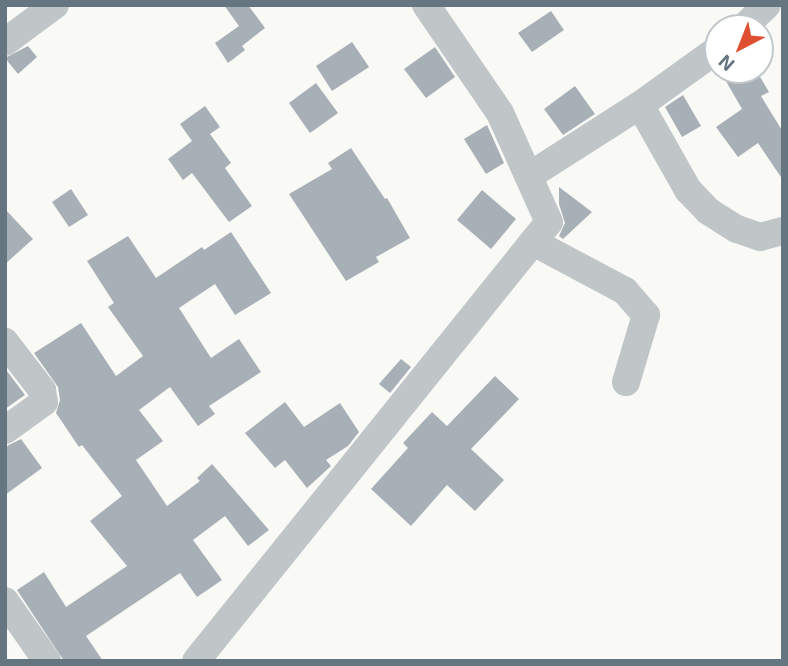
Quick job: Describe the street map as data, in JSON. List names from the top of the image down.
{
  "north": "bottom left"
}
